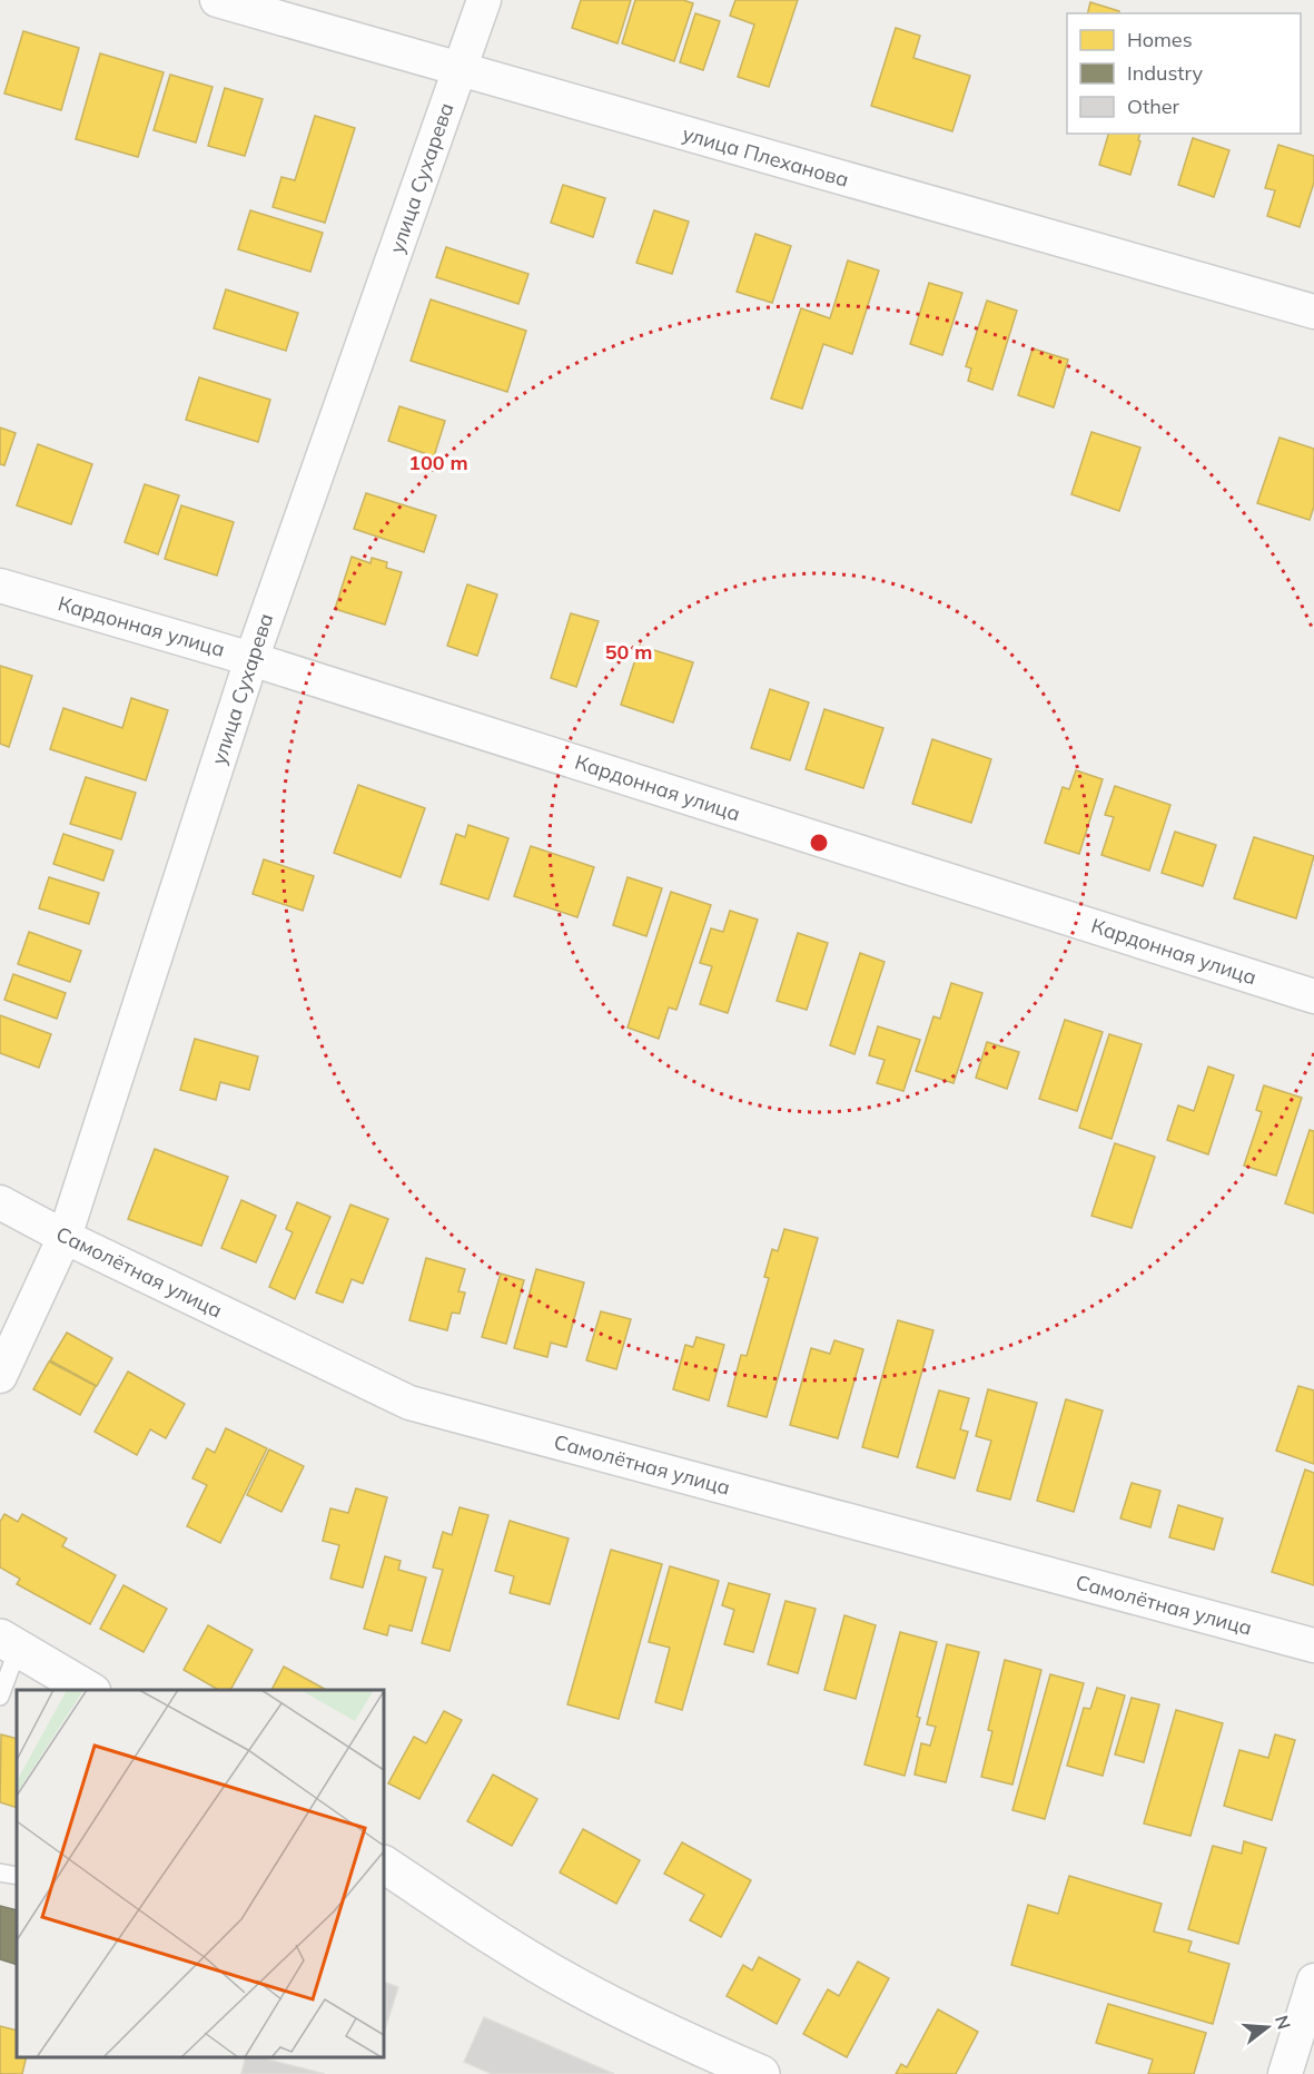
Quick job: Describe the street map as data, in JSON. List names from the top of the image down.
{
  "streets": {
    "street": [
      "улица Плеханова",
      "улица Сухарева",
      "Кардонная улица",
      "Самолётная улица"
    ]
  },
  "crossings": [
    ["улица Плеханова", "улица Сухарева"],
    ["улица Сухарева", "Кардонная улица"],
    ["улица Сухарева", "Самолётная улица"]
  ],
  "legend": ["Homes", "Industry", "Other"],
  "north": "right",
  "rings": ["100 m", "50 m"]
}
